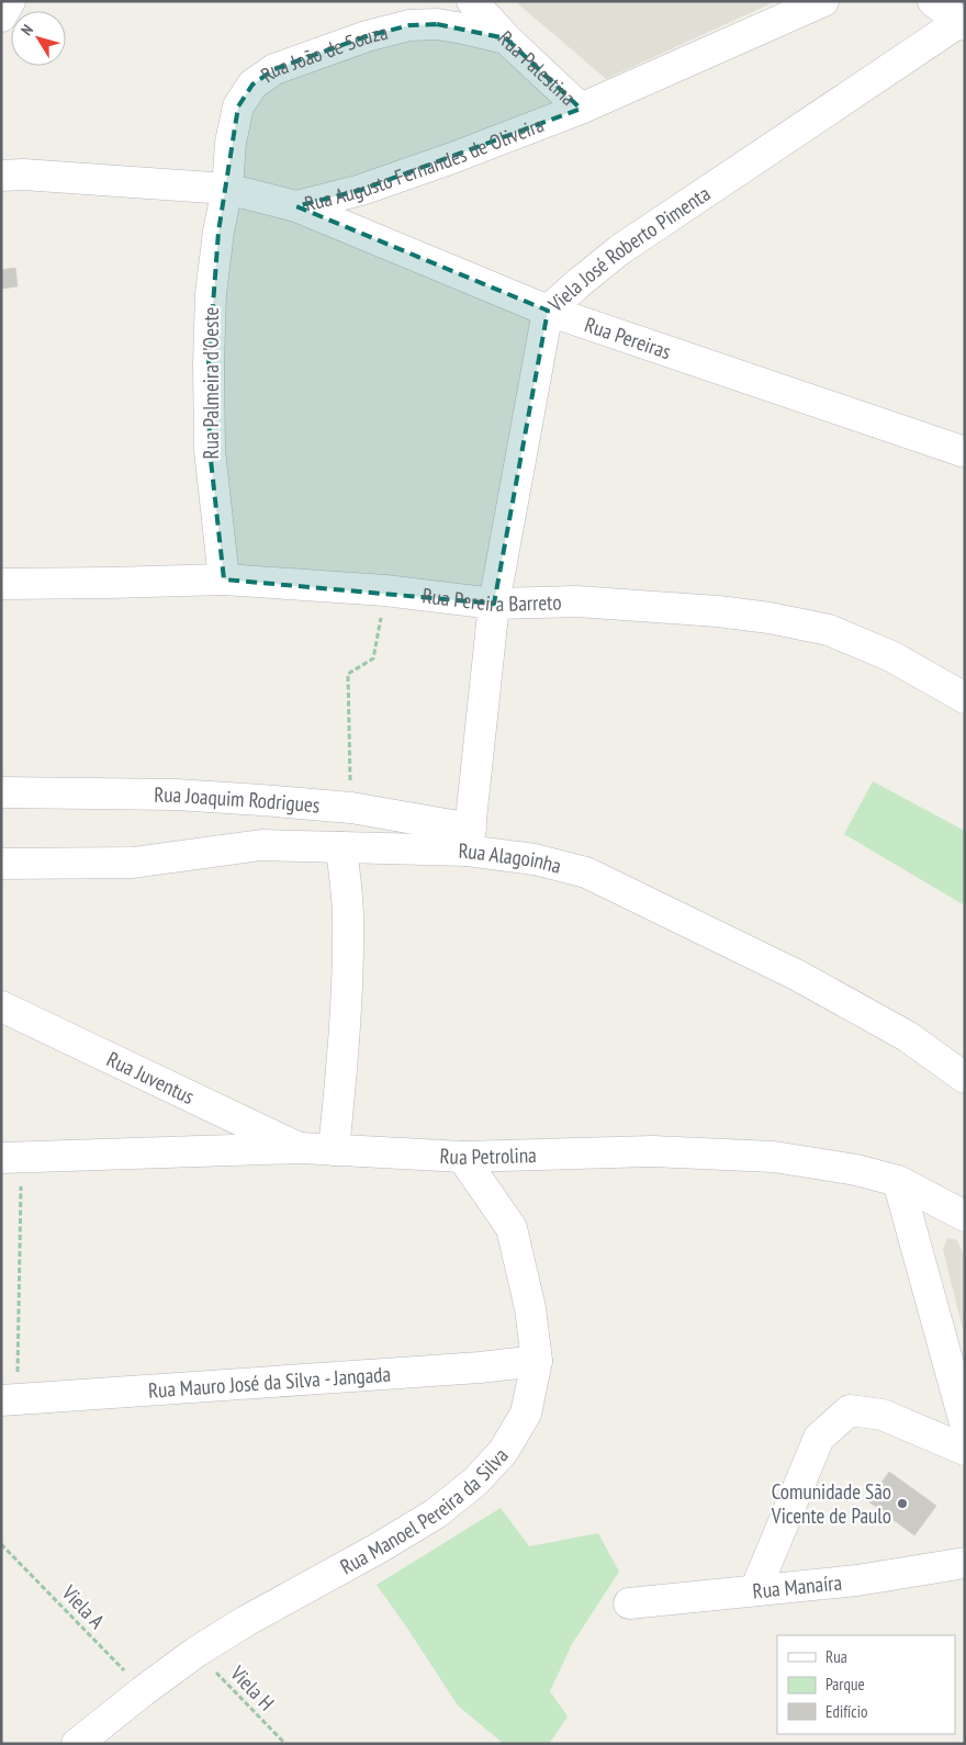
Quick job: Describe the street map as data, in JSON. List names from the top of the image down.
{
  "streets": {
    "street": [
      "Rua João de Souza",
      "Rua Palestina",
      "Rua Augusto Fernandes de Oliveira",
      "Viela José Roberto Pimenta",
      "Rua Pereiras",
      "Rua Palmeira d'Oeste",
      "Rua Pereira Barreto",
      "Rua Joaquim Rodrigues",
      "Rua Alagoinha",
      "Rua Juventus",
      "Rua Petrolina",
      "Rua Mauro José da Silva - Jangada",
      "Rua Manoel Pereira da Silva",
      "Rua Manaíra"
    ],
    "path": ["Viela A", "Viela H"]
  },
  "crossings": [
    ["Rua João de Souza", "Rua Palestina"],
    ["Rua João de Souza", "Rua Augusto Fernandes de Oliveira"],
    ["Rua João de Souza", "Rua Palmeira d'Oeste"],
    ["Rua Palestina", "Rua Augusto Fernandes de Oliveira"],
    ["Rua Augusto Fernandes de Oliveira", "Rua Pereiras"],
    ["Rua Augusto Fernandes de Oliveira", "Rua Palmeira d'Oeste"],
    ["Viela José Roberto Pimenta", "Rua Pereiras"],
    ["Viela José Roberto Pimenta", "Rua Pereira Barreto"],
    ["Viela José Roberto Pimenta", "Rua Joaquim Rodrigues"],
    ["Viela José Roberto Pimenta", "Rua Alagoinha"],
    ["Rua Palmeira d'Oeste", "Rua Pereira Barreto"],
    ["Rua Joaquim Rodrigues", "Rua Alagoinha"],
    ["Rua Juventus", "Rua Petrolina"],
    ["Rua Petrolina", "Rua Manoel Pereira da Silva"],
    ["Rua Mauro José da Silva - Jangada", "Rua Manoel Pereira da Silva"],
    ["Rua Manoel Pereira da Silva", "Viela A"],
    ["Rua Manoel Pereira da Silva", "Viela H"]
  ],
  "places": ["Comunidade São Vicente de Paulo"],
  "legend": ["Rua", "Parque", "Edifício"],
  "north": "top left"
}
